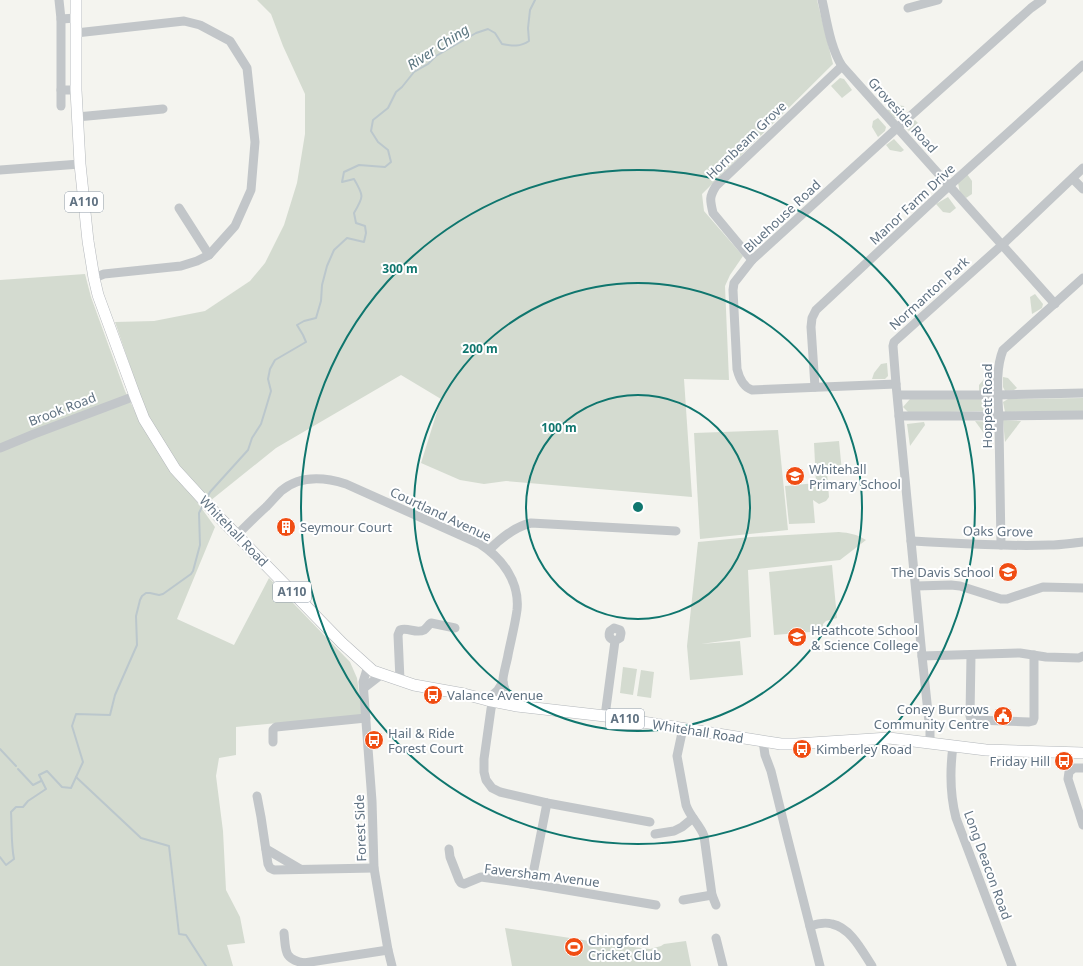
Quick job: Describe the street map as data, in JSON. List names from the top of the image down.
{
  "streets": {
    "main road": ["A110", "Whitehall Road"],
    "street": [
      "Groveside Road",
      "Hornbeam Grove",
      "Manor Farm Drive",
      "Bluehouse Road",
      "Normanton Park",
      "Hoppett Road",
      "Brook Road",
      "Courtland Avenue",
      "Oaks Grove",
      "Forest Side",
      "Long Deacon Road",
      "Faversham Avenue"
    ]
  },
  "crossings": [
    ["Groveside Road", "Hornbeam Grove"],
    ["Groveside Road", "Manor Farm Drive"],
    ["Groveside Road", "Bluehouse Road"],
    ["Groveside Road", "Normanton Park"],
    ["Groveside Road", "Hoppett Road"],
    ["Hornbeam Grove", "Bluehouse Road"],
    ["Manor Farm Drive", "Bluehouse Road"],
    ["Bluehouse Road", "Normanton Park"],
    ["Normanton Park", "Whitehall Road"],
    ["Normanton Park", "Oaks Grove"],
    ["Hoppett Road", "Oaks Grove"],
    ["Brook Road", "Whitehall Road"],
    ["Courtland Avenue", "Whitehall Road"],
    ["Whitehall Road", "Forest Side"],
    ["Whitehall Road", "Long Deacon Road"]
  ],
  "water": ["River Ching"],
  "places": {
    "school or university": ["Whitehall Primary School", "The Davis School", "Heathcote School & Science College"],
    "building": ["Seymour Court"],
    "bus stop": [
      "Valance Avenue",
      "Hail & Ride Forest Court",
      "Kimberley Road",
      "Friday Hill"
    ],
    "public building": ["Coney Burrows Community Centre"],
    "sports": ["Chingford Cricket Club"]
  },
  "rings": ["300 m", "200 m", "100 m"]
}
